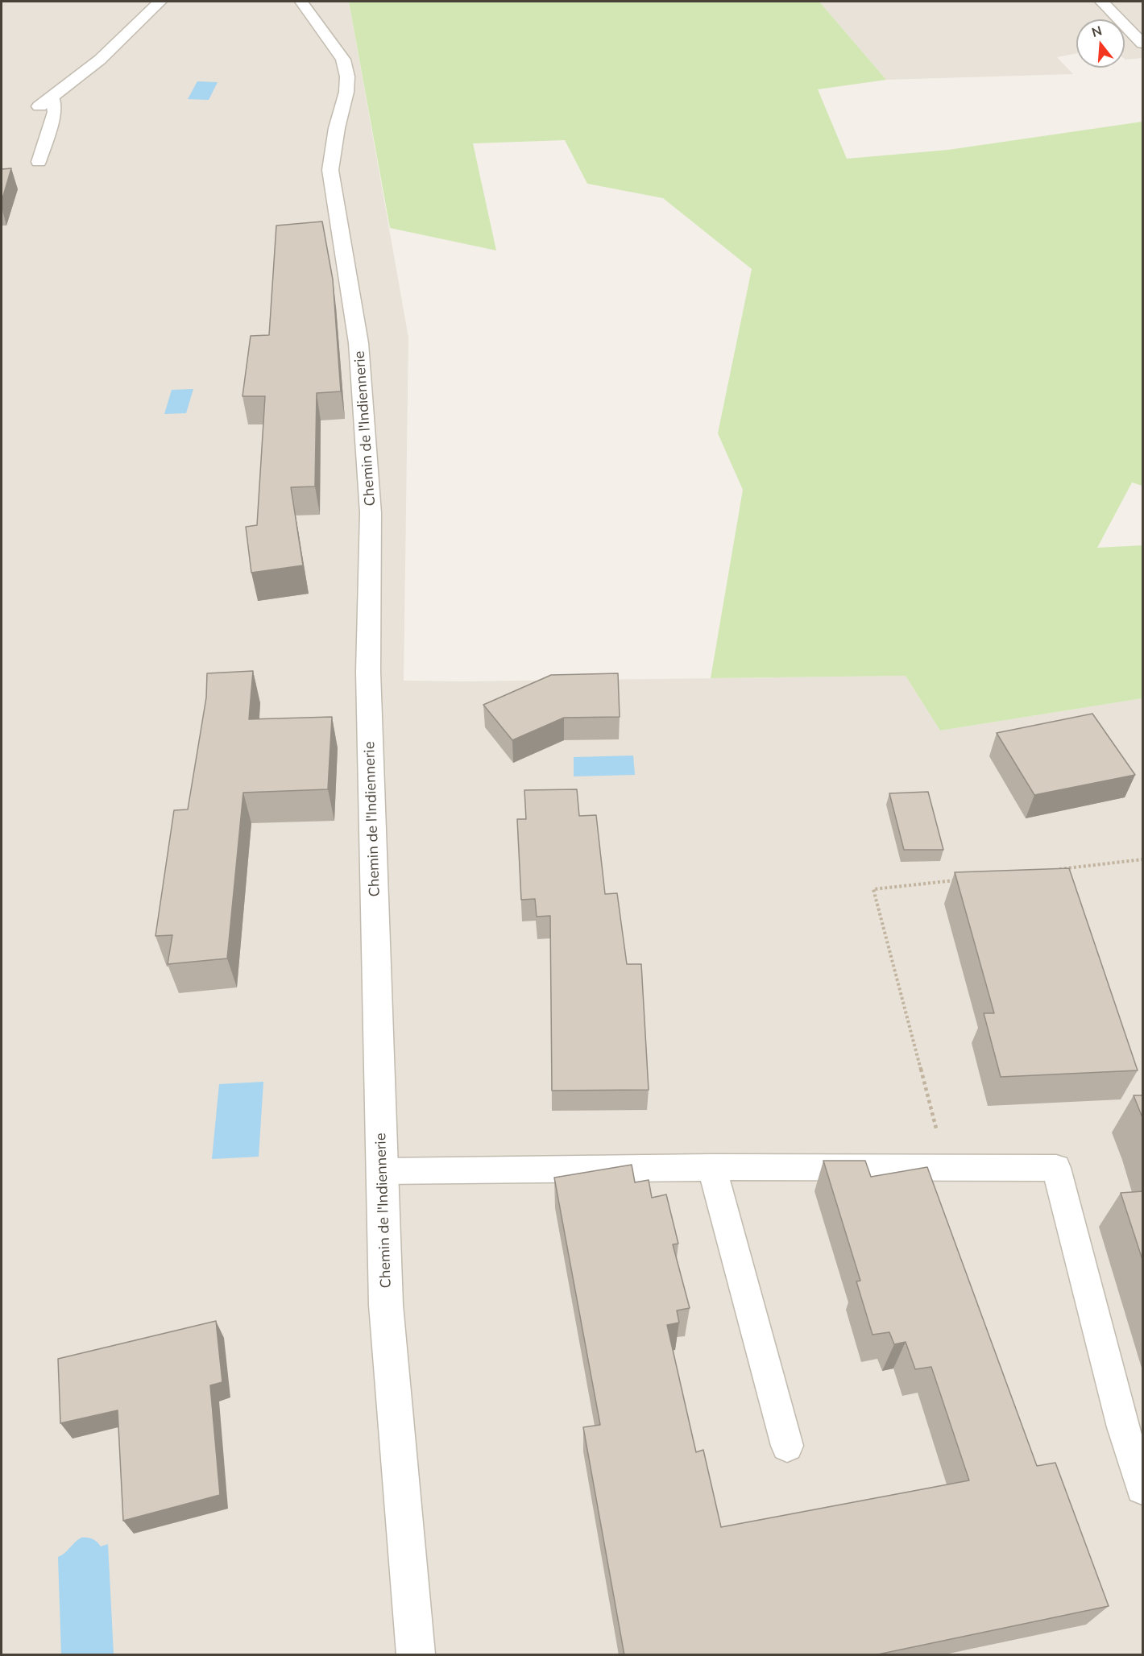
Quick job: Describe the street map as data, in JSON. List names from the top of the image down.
{
  "streets": {
    "street": ["Chemin de l'Indiennerie"]
  },
  "north": "top"
}
